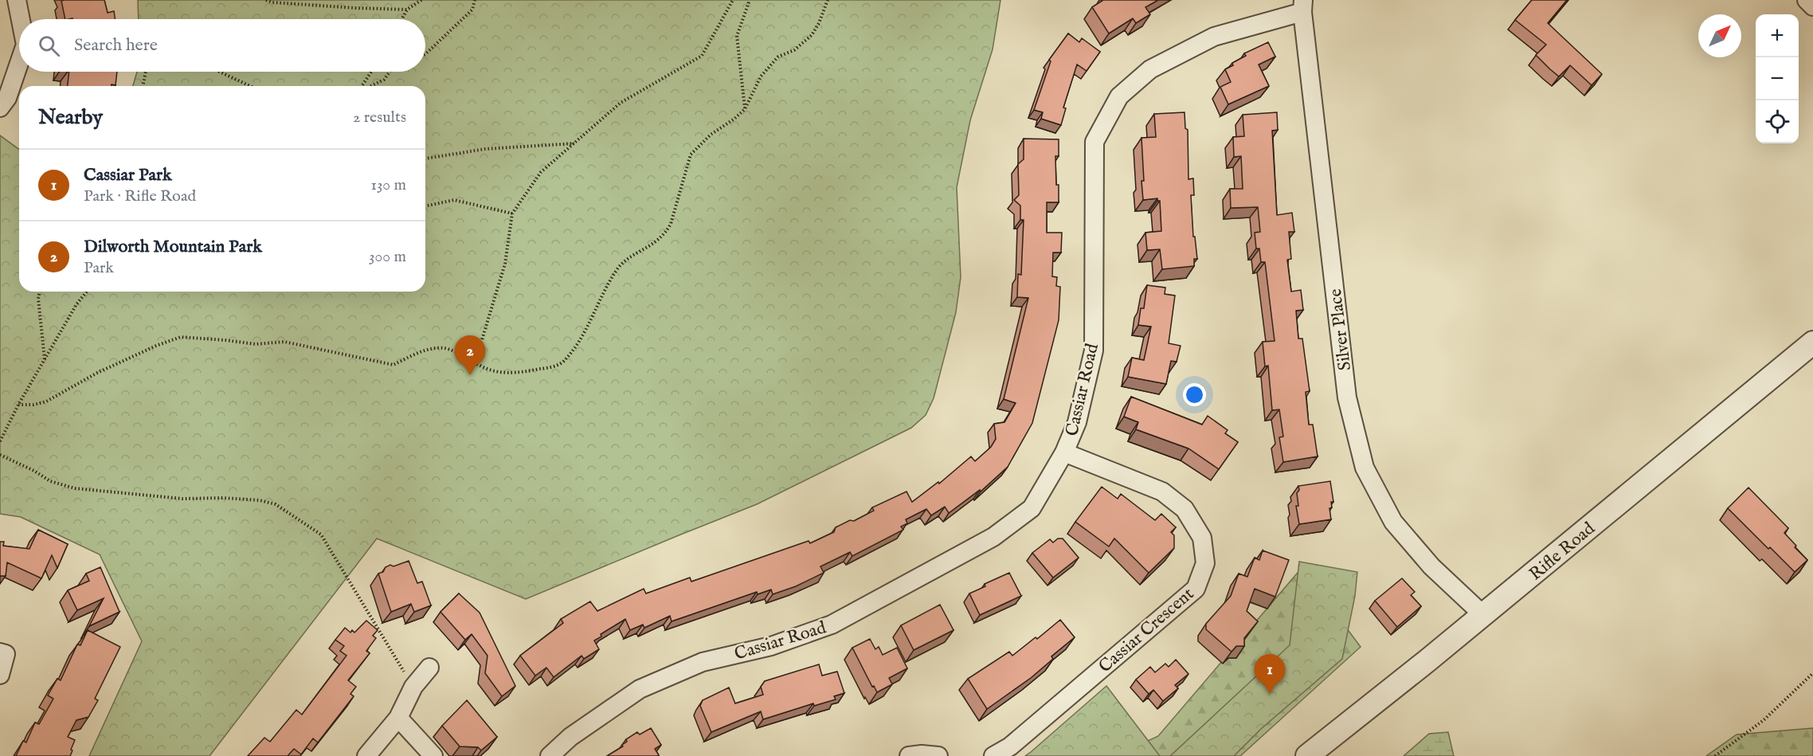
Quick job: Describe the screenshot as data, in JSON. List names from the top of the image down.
{
  "streets": {
    "street": [
      "Silver Place",
      "Cassiar Road",
      "Rifle Road",
      "Cassiar Crescent"
    ]
  },
  "crossings": [
    ["Silver Place", "Cassiar Road"],
    ["Silver Place", "Rifle Road"],
    ["Cassiar Road", "Cassiar Crescent"]
  ],
  "north": "top right",
  "page": {
    "map_buttons": ["+", "−"],
    "search": "Search here",
    "heading": ["Nearby", "2 results"],
    "list": [
      {
        "mark": "1",
        "name": "Cassiar Park",
        "note": "Park · Rifle Road",
        "value": "130 m"
      },
      {
        "mark": "2",
        "name": "Dilworth Mountain Park",
        "note": "Park",
        "value": "300 m"
      }
    ],
    "pins": ["2", "1"]
  }
}
